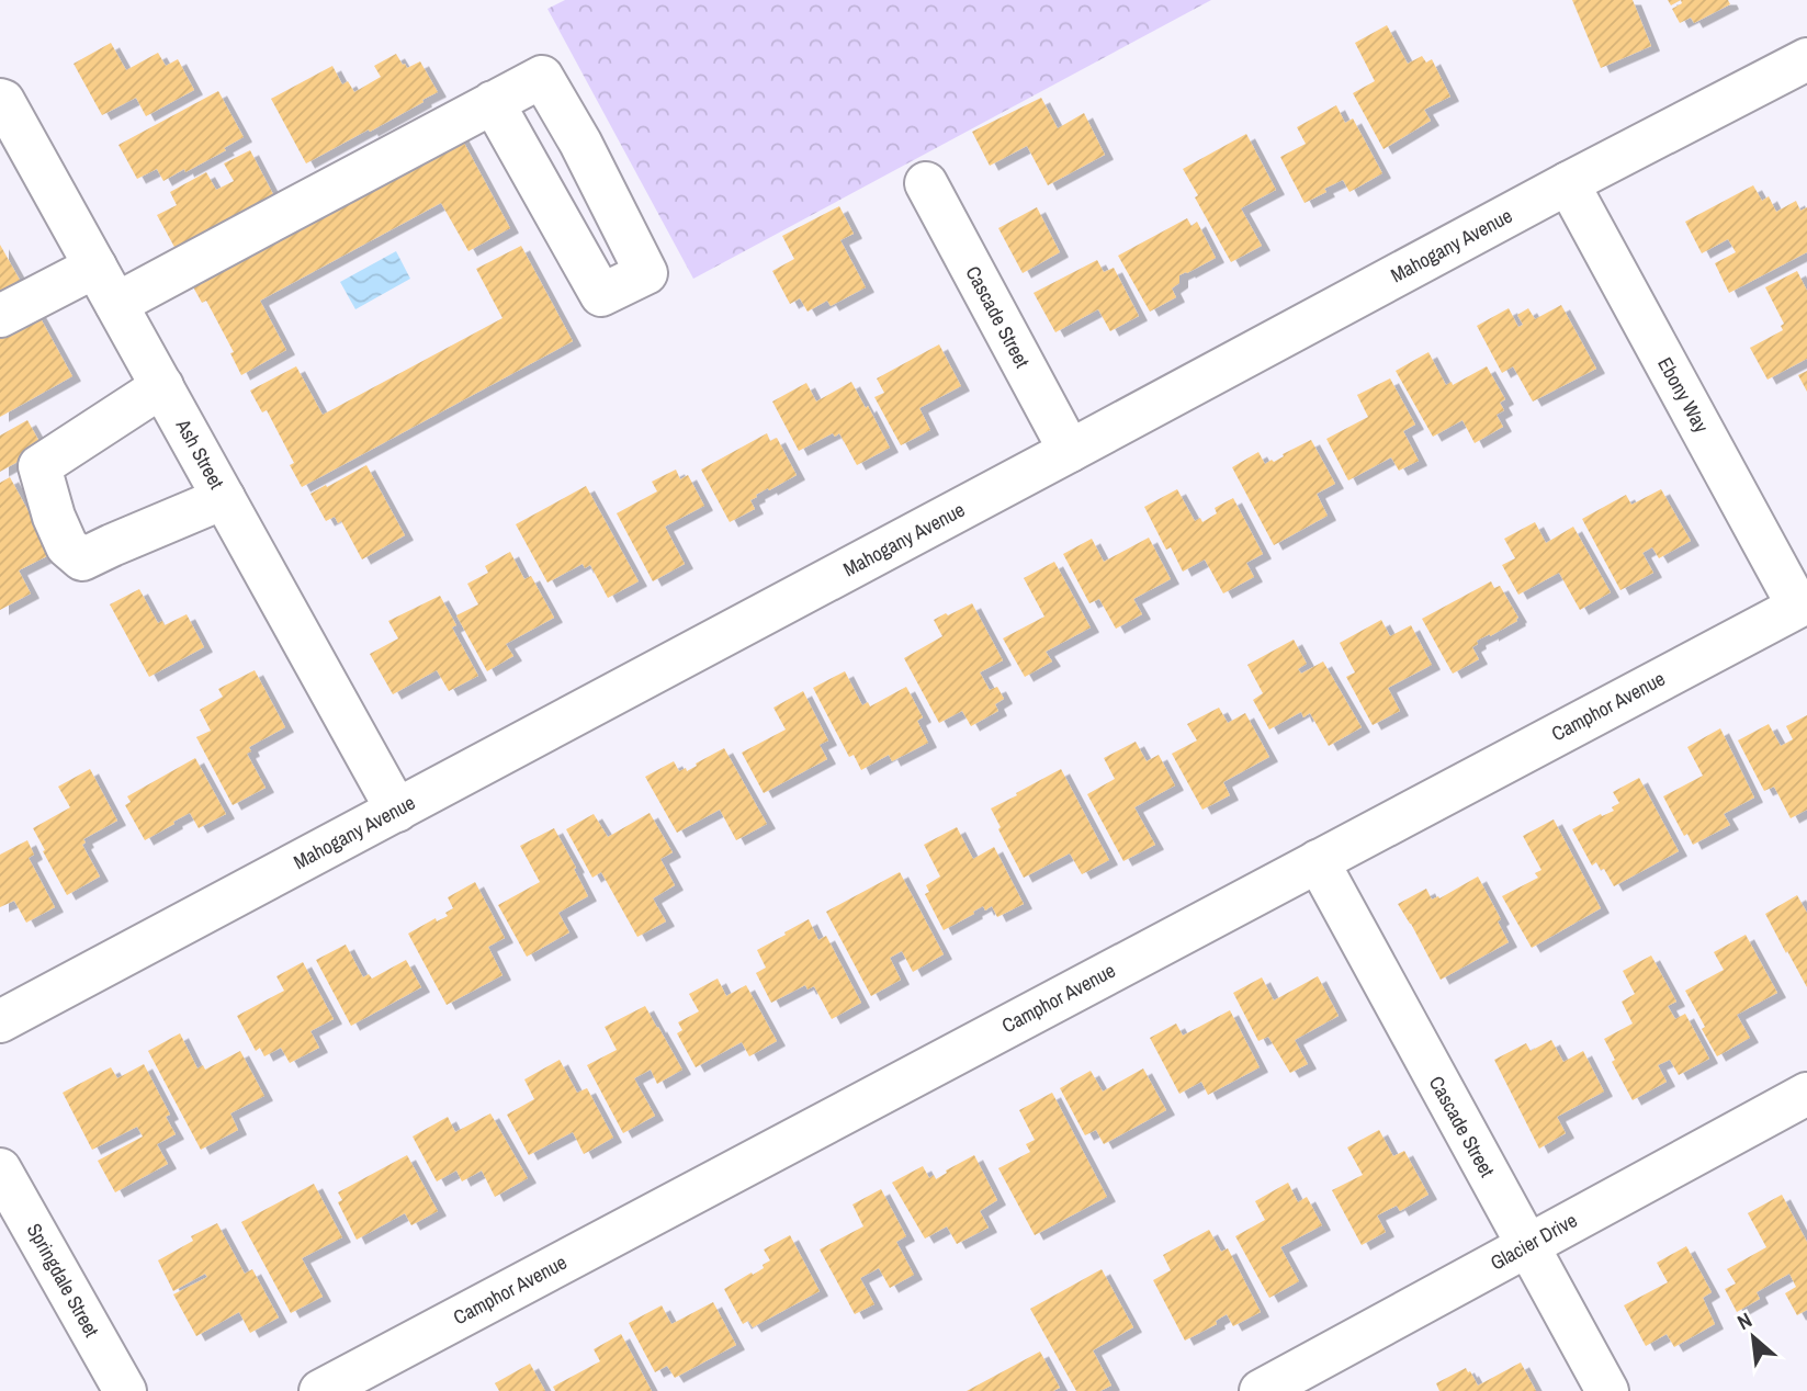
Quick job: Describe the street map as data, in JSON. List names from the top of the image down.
{
  "streets": {
    "street": [
      "Mahogany Avenue",
      "Cascade Street",
      "Ebony Way",
      "Ash Street",
      "Camphor Avenue",
      "Glacier Drive",
      "Springdale Street"
    ]
  },
  "crossings": [
    ["Mahogany Avenue", "Cascade Street"],
    ["Mahogany Avenue", "Ebony Way"],
    ["Mahogany Avenue", "Ash Street"],
    ["Cascade Street", "Camphor Avenue"],
    ["Cascade Street", "Glacier Drive"],
    ["Ebony Way", "Camphor Avenue"]
  ],
  "north": "top left"
}
